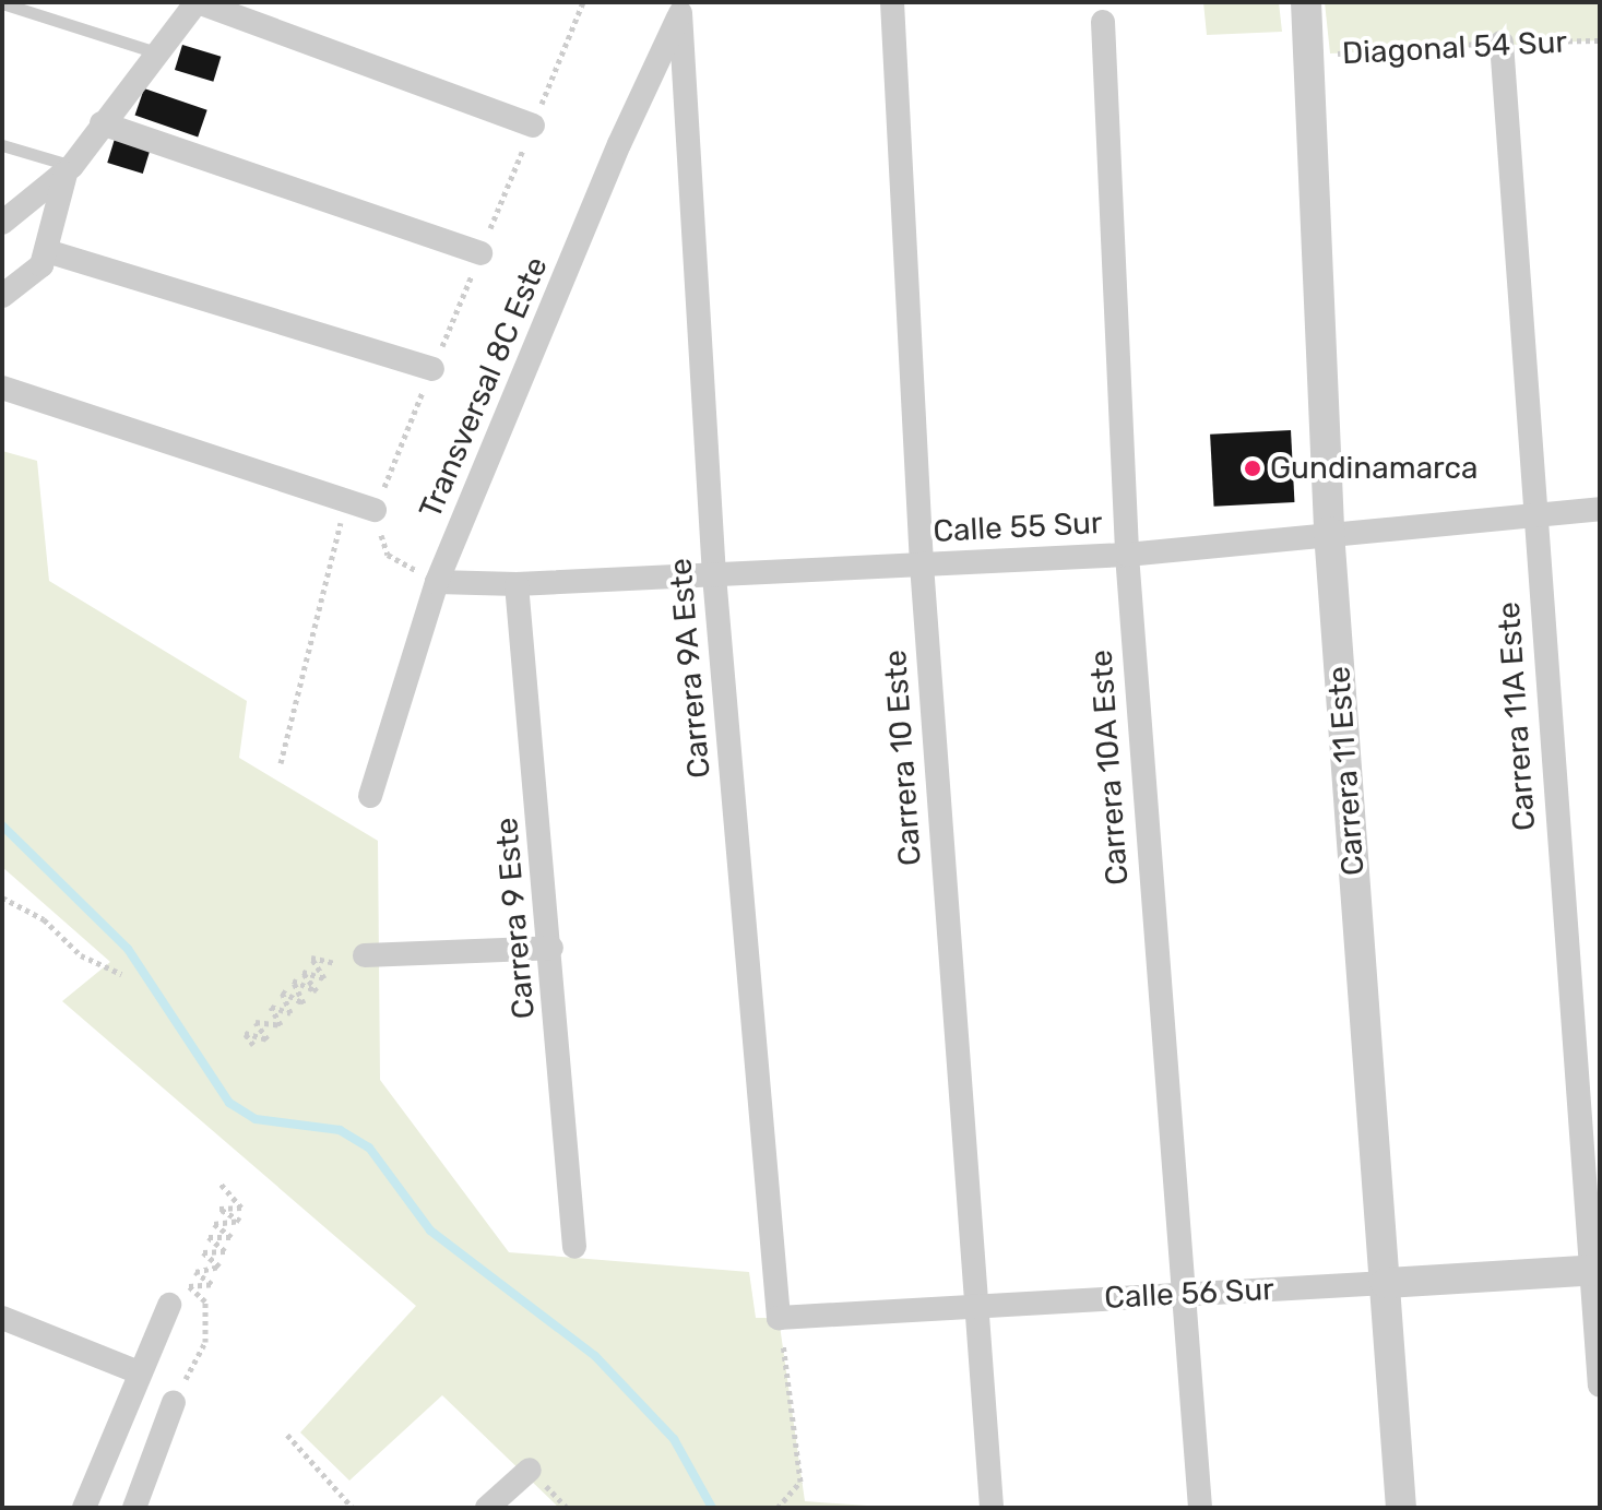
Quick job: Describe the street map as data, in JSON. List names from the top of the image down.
{
  "streets": {
    "street": [
      "Diagonal 54 Sur",
      "Transversal 8C Este",
      "Calle 55 Sur",
      "Carrera 9A Este",
      "Carrera 11A Este",
      "Carrera 10 Este",
      "Carrera 10A Este",
      "Carrera 11 Este",
      "Carrera 9 Este",
      "Calle 56 Sur"
    ]
  },
  "crossings": [
    ["Diagonal 54 Sur", "Carrera 11A Este"],
    ["Diagonal 54 Sur", "Carrera 11 Este"],
    ["Transversal 8C Este", "Calle 55 Sur"],
    ["Transversal 8C Este", "Carrera 9A Este"],
    ["Calle 55 Sur", "Carrera 9A Este"],
    ["Calle 55 Sur", "Carrera 11A Este"],
    ["Calle 55 Sur", "Carrera 10 Este"],
    ["Calle 55 Sur", "Carrera 10A Este"],
    ["Calle 55 Sur", "Carrera 11 Este"],
    ["Calle 55 Sur", "Carrera 9 Este"],
    ["Carrera 9A Este", "Calle 56 Sur"],
    ["Carrera 11A Este", "Calle 56 Sur"],
    ["Carrera 10 Este", "Calle 56 Sur"],
    ["Carrera 10A Este", "Calle 56 Sur"],
    ["Carrera 11 Este", "Calle 56 Sur"]
  ],
  "places": ["Gundinamarca"]
}
